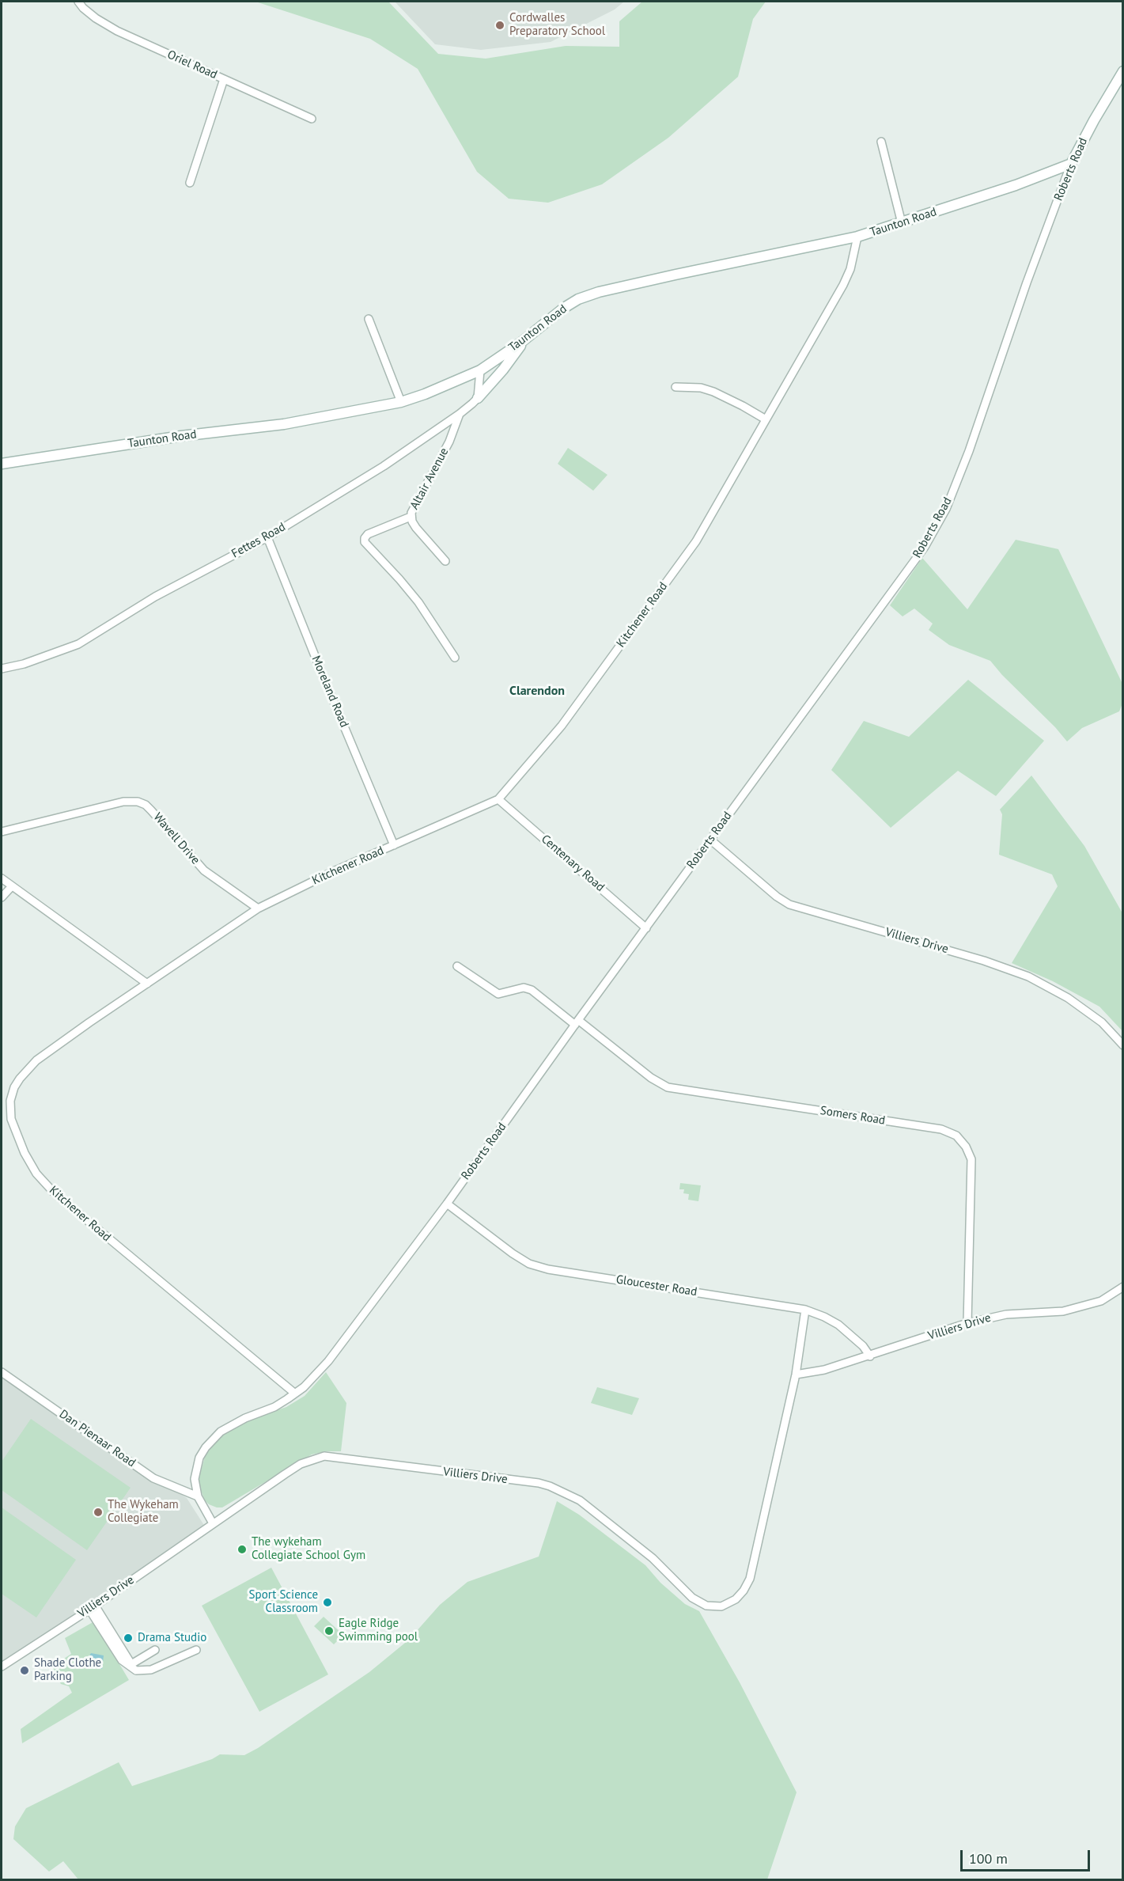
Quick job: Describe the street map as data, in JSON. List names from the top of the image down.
{
  "streets": {
    "street": [
      "Oriel Road",
      "Roberts Road",
      "Taunton Road",
      "Altair Avenue",
      "Fettes Road",
      "Kitchener Road",
      "Moreland Road",
      "Wavell Drive",
      "Centenary Road",
      "Villiers Drive",
      "Somers Road",
      "Gloucester Road",
      "Dan Pienaar Road"
    ]
  },
  "crossings": [
    ["Roberts Road", "Taunton Road"],
    ["Roberts Road", "Kitchener Road"],
    ["Roberts Road", "Centenary Road"],
    ["Roberts Road", "Villiers Drive"],
    ["Roberts Road", "Somers Road"],
    ["Roberts Road", "Gloucester Road"],
    ["Roberts Road", "Dan Pienaar Road"],
    ["Taunton Road", "Kitchener Road"],
    ["Altair Avenue", "Fettes Road"],
    ["Fettes Road", "Moreland Road"],
    ["Kitchener Road", "Moreland Road"],
    ["Kitchener Road", "Wavell Drive"],
    ["Kitchener Road", "Centenary Road"],
    ["Villiers Drive", "Somers Road"],
    ["Villiers Drive", "Gloucester Road"]
  ],
  "districts": ["Clarendon"],
  "places": [
    "Cordwalles Preparatory School",
    "The Wykeham Collegiate",
    "The wykeham Collegiate School Gym",
    "Sport Science Classroom",
    "Eagle Ridge Swimming pool",
    "Drama Studio",
    "Shade Clothe Parking"
  ],
  "scale_bar": "100 m"
}
